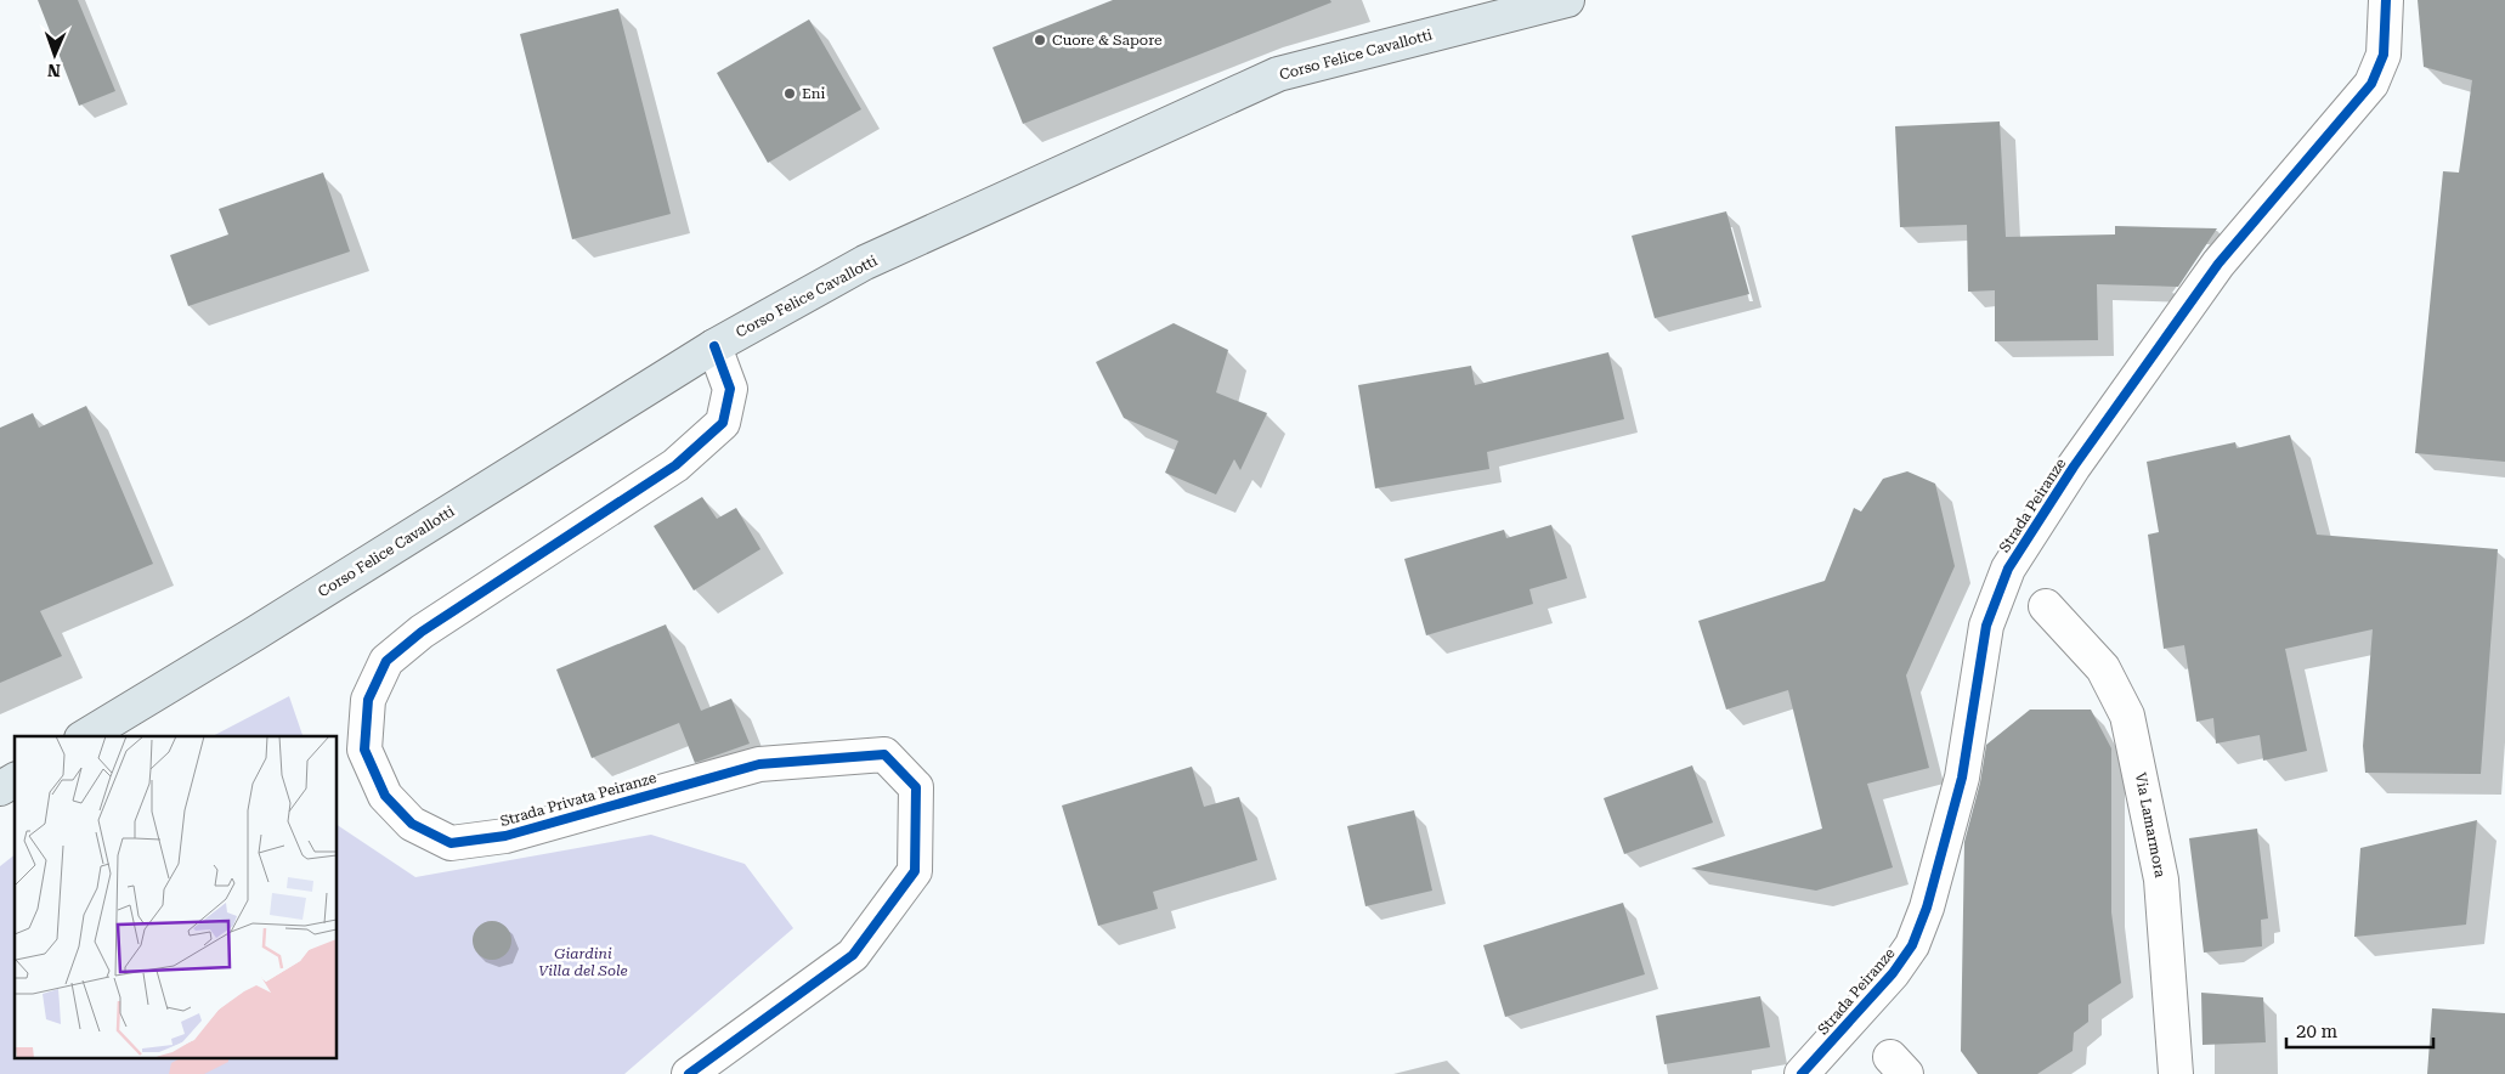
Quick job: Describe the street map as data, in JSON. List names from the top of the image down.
{
  "streets": {
    "main road": ["Corso Felice Cavallotti"],
    "street": ["Strada Peiranze", "Strada Privata Peiranze", "Via Lamarmora"]
  },
  "crossings": [
    ["Corso Felice Cavallotti", "Strada Privata Peiranze"]
  ],
  "parks": ["Giardini Villa del Sole"],
  "places": ["Cuore & Sapore", "Eni"],
  "scale_bar": "20 m",
  "north": "bottom"
}
